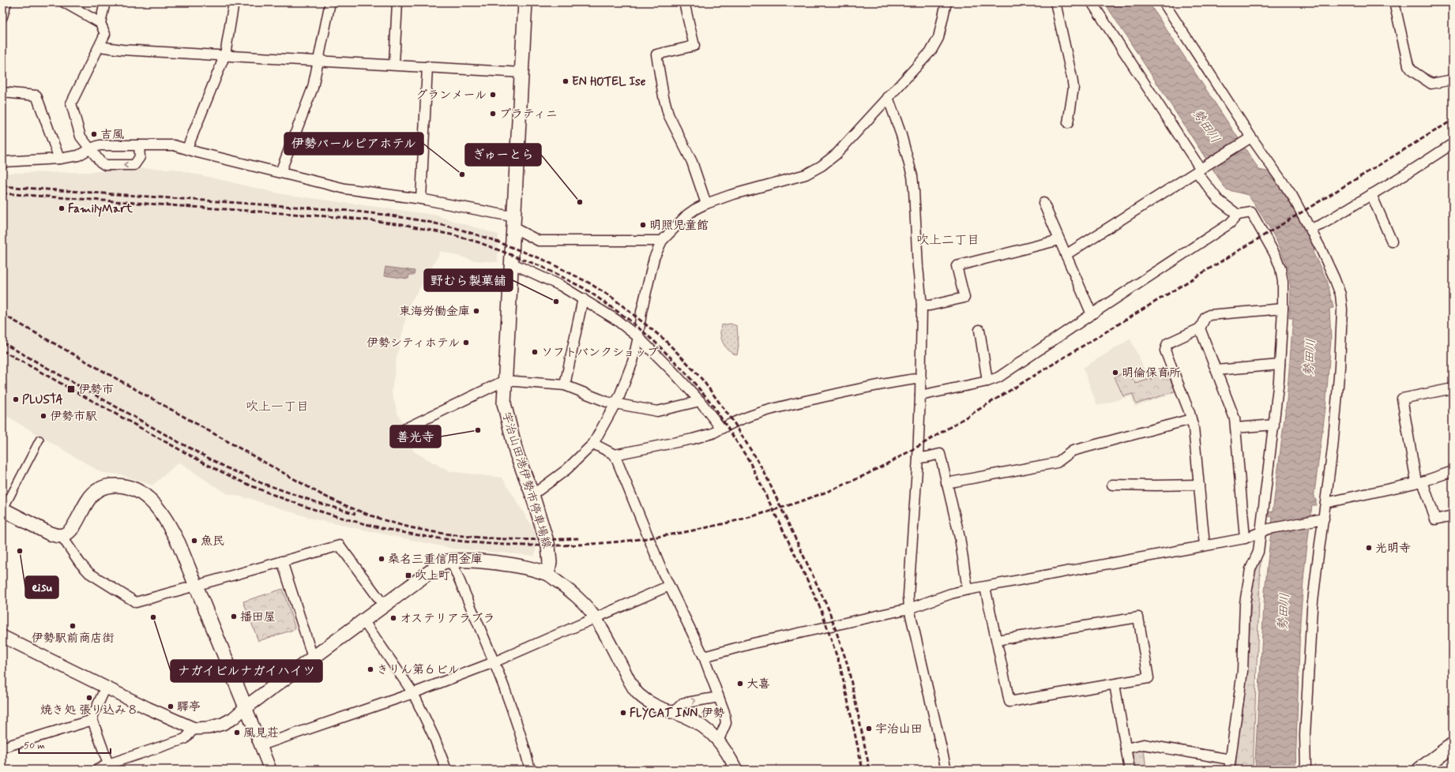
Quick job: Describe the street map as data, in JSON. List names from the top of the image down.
{
  "streets": {
    "main road": ["宇治山田港伊勢市停車場線"]
  },
  "districts": ["吹上二丁目", "吹上一丁目"],
  "water": ["勢田川"],
  "places": {
    "other": [
      "EN HOTEL Ise",
      "グランメール",
      "プラティニ",
      "吉風",
      "伊勢パールピアホテル",
      "ぎゅーとら",
      "FamilyMart",
      "明照児童館",
      "野むら製菓舗",
      "東海労働金庫",
      "伊勢シティホテル",
      "ソフトバンクショップ",
      "明倫保育所",
      "PLUSTA",
      "伊勢市駅",
      "善光寺",
      "魚民",
      "光明寺",
      "eisu",
      "桑名三重信用金庫",
      "播田屋",
      "ナガイビルナガイハイツ",
      "オステリアラブラ",
      "伊勢駅前商店街",
      "きりん第６ビル",
      "大喜",
      "焼き処 張り込み８",
      "驛亭",
      "FLYCAT INN 伊勢",
      "宇治山田",
      "風見荘"
    ],
    "transit": ["伊勢市", "吹上町"]
  },
  "scale_bar": "50 m"
}
